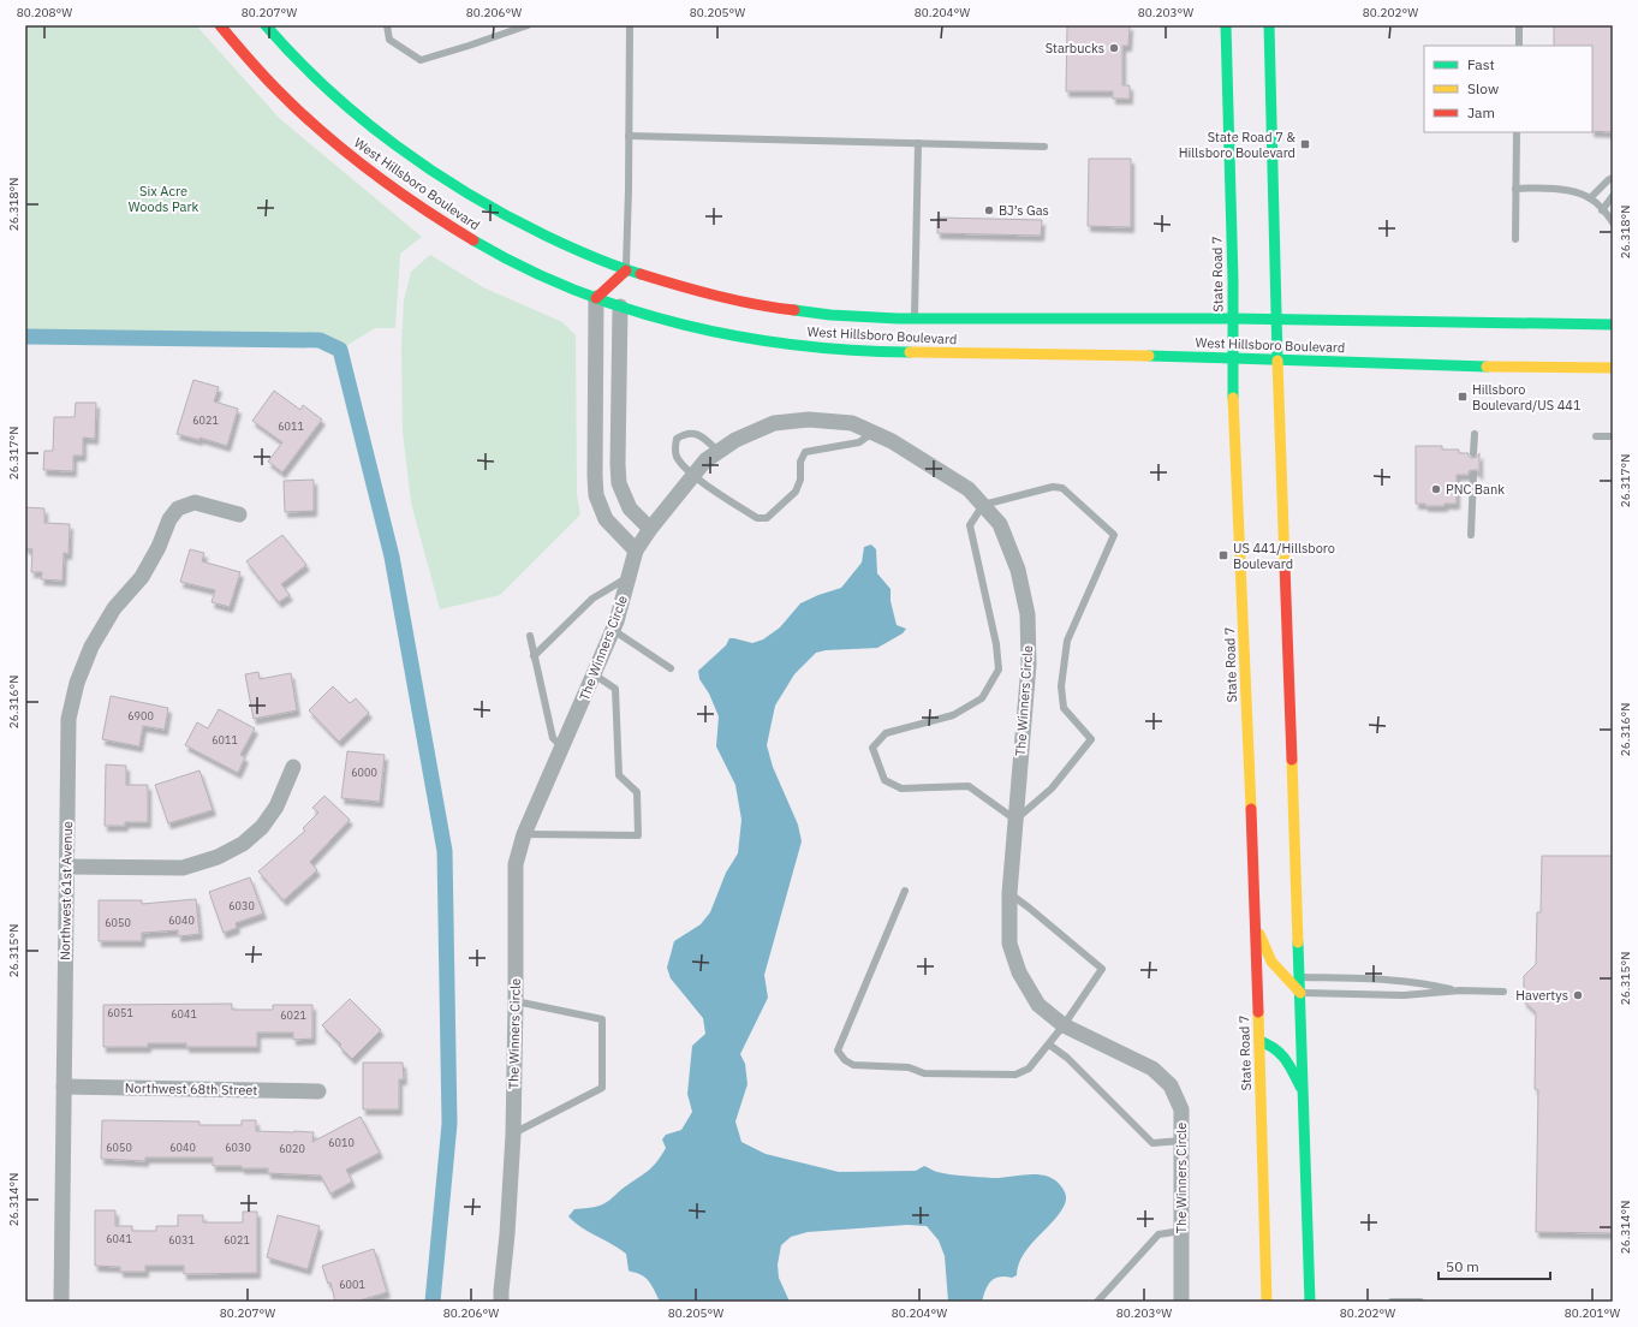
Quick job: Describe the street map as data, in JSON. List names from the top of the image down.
{
  "streets": {
    "main road": ["West Hillsboro Boulevard", "State Road 7"],
    "street": ["The Winners Circle", "Northwest 61st Avenue", "Northwest 68th Street"]
  },
  "crossings": [
    ["West Hillsboro Boulevard", "State Road 7"],
    ["Northwest 61st Avenue", "Northwest 68th Street"]
  ],
  "parks": ["Six Acre Woods Park"],
  "places": {
    "other": [
      "Starbucks",
      "BJ’s Gas",
      "PNC Bank",
      "Havertys"
    ],
    "transit": ["State Road 7 & Hillsboro Boulevard", "Hillsboro Boulevard/US 441", "US 441/Hillsboro Boulevard"]
  },
  "house_numbers": [
    "6021",
    "6011",
    "6900",
    "6011",
    "6000",
    "6030",
    "6040",
    "6050",
    "6051",
    "6041",
    "6021",
    "6010",
    "6050",
    "6040",
    "6030",
    "6020",
    "6041",
    "6031",
    "6021",
    "6001"
  ],
  "legend": ["Fast", "Slow", "Jam"],
  "scale_bar": "50 m",
  "coordinates": [
    "80.208°W",
    "80.207°W",
    "80.206°W",
    "80.205°W",
    "80.204°W",
    "80.203°W",
    "80.202°W",
    "26.318°N",
    "26.317°N",
    "26.316°N",
    "26.315°N",
    "26.314°N",
    "80.201°W"
  ]
}
